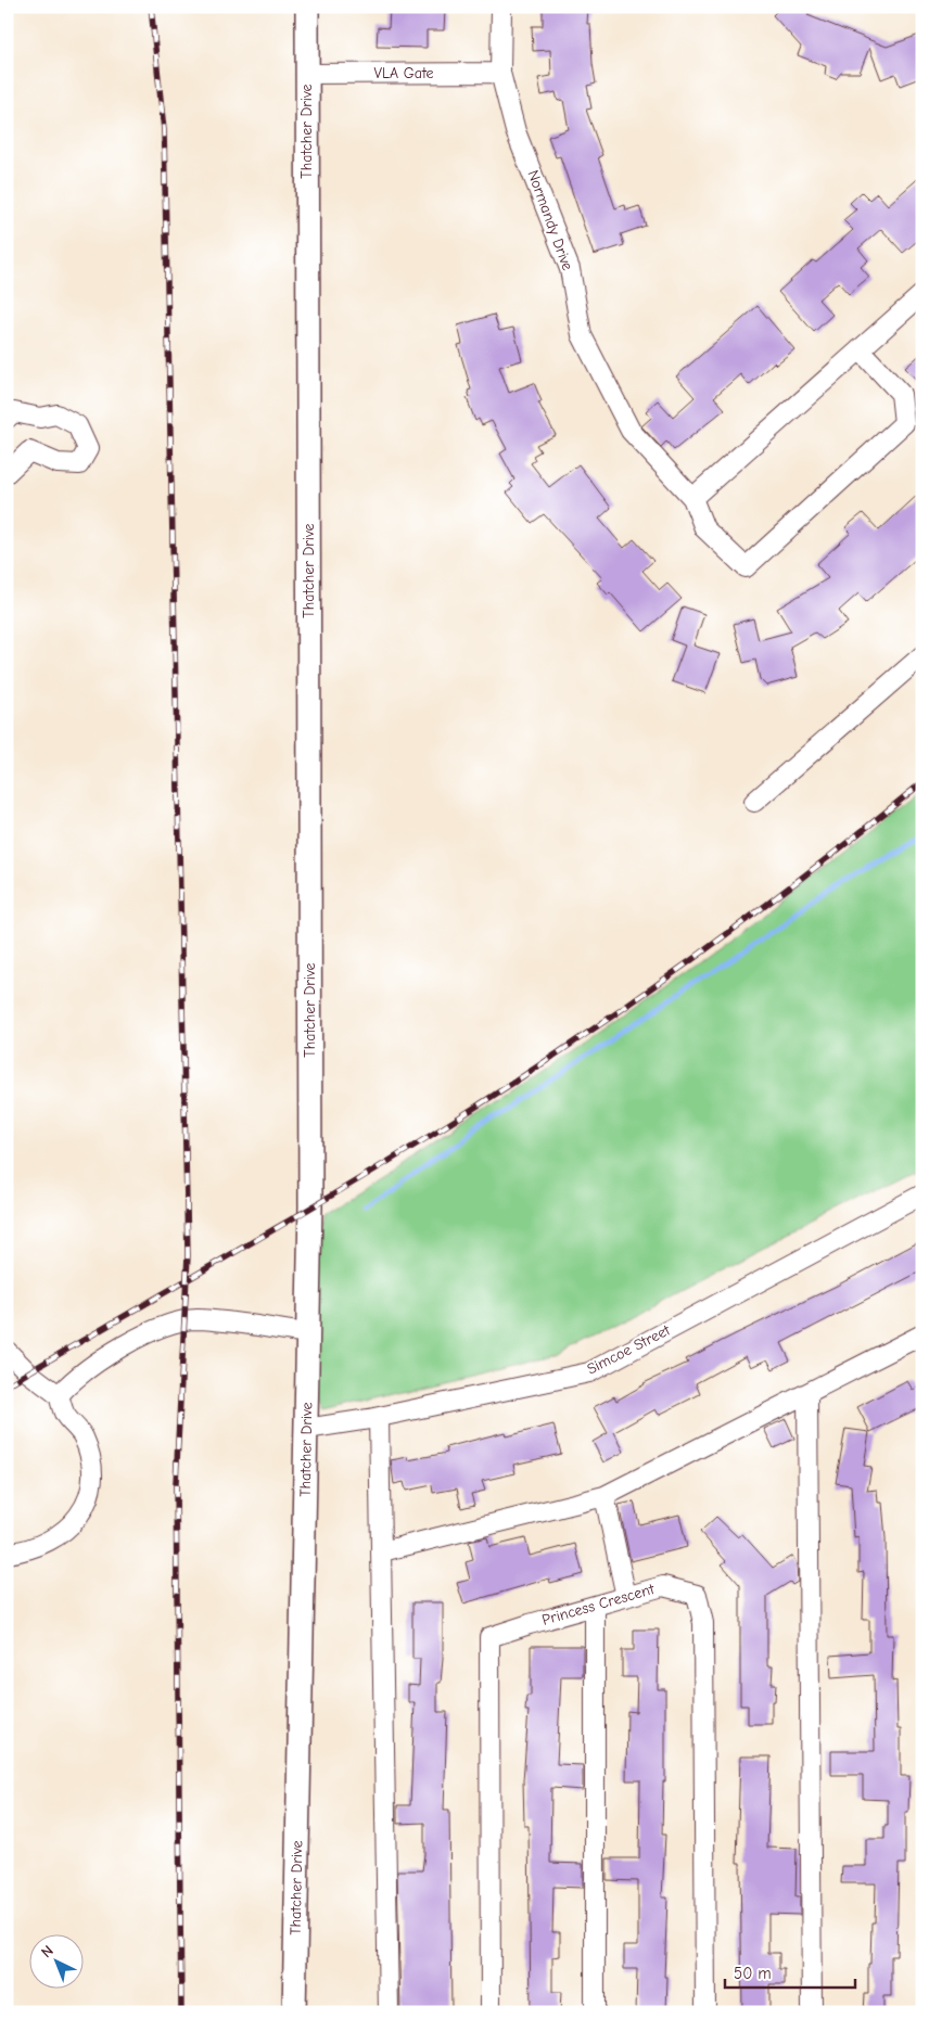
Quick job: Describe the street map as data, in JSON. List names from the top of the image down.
{
  "streets": {
    "main road": ["Thatcher Drive"],
    "street": [
      "VLA Gate",
      "Normandy Drive",
      "Simcoe Street",
      "Princess Crescent"
    ]
  },
  "crossings": [
    ["VLA Gate", "Thatcher Drive"],
    ["VLA Gate", "Normandy Drive"],
    ["Thatcher Drive", "Simcoe Street"]
  ],
  "scale_bar": "50 m",
  "north": "top left"
}
